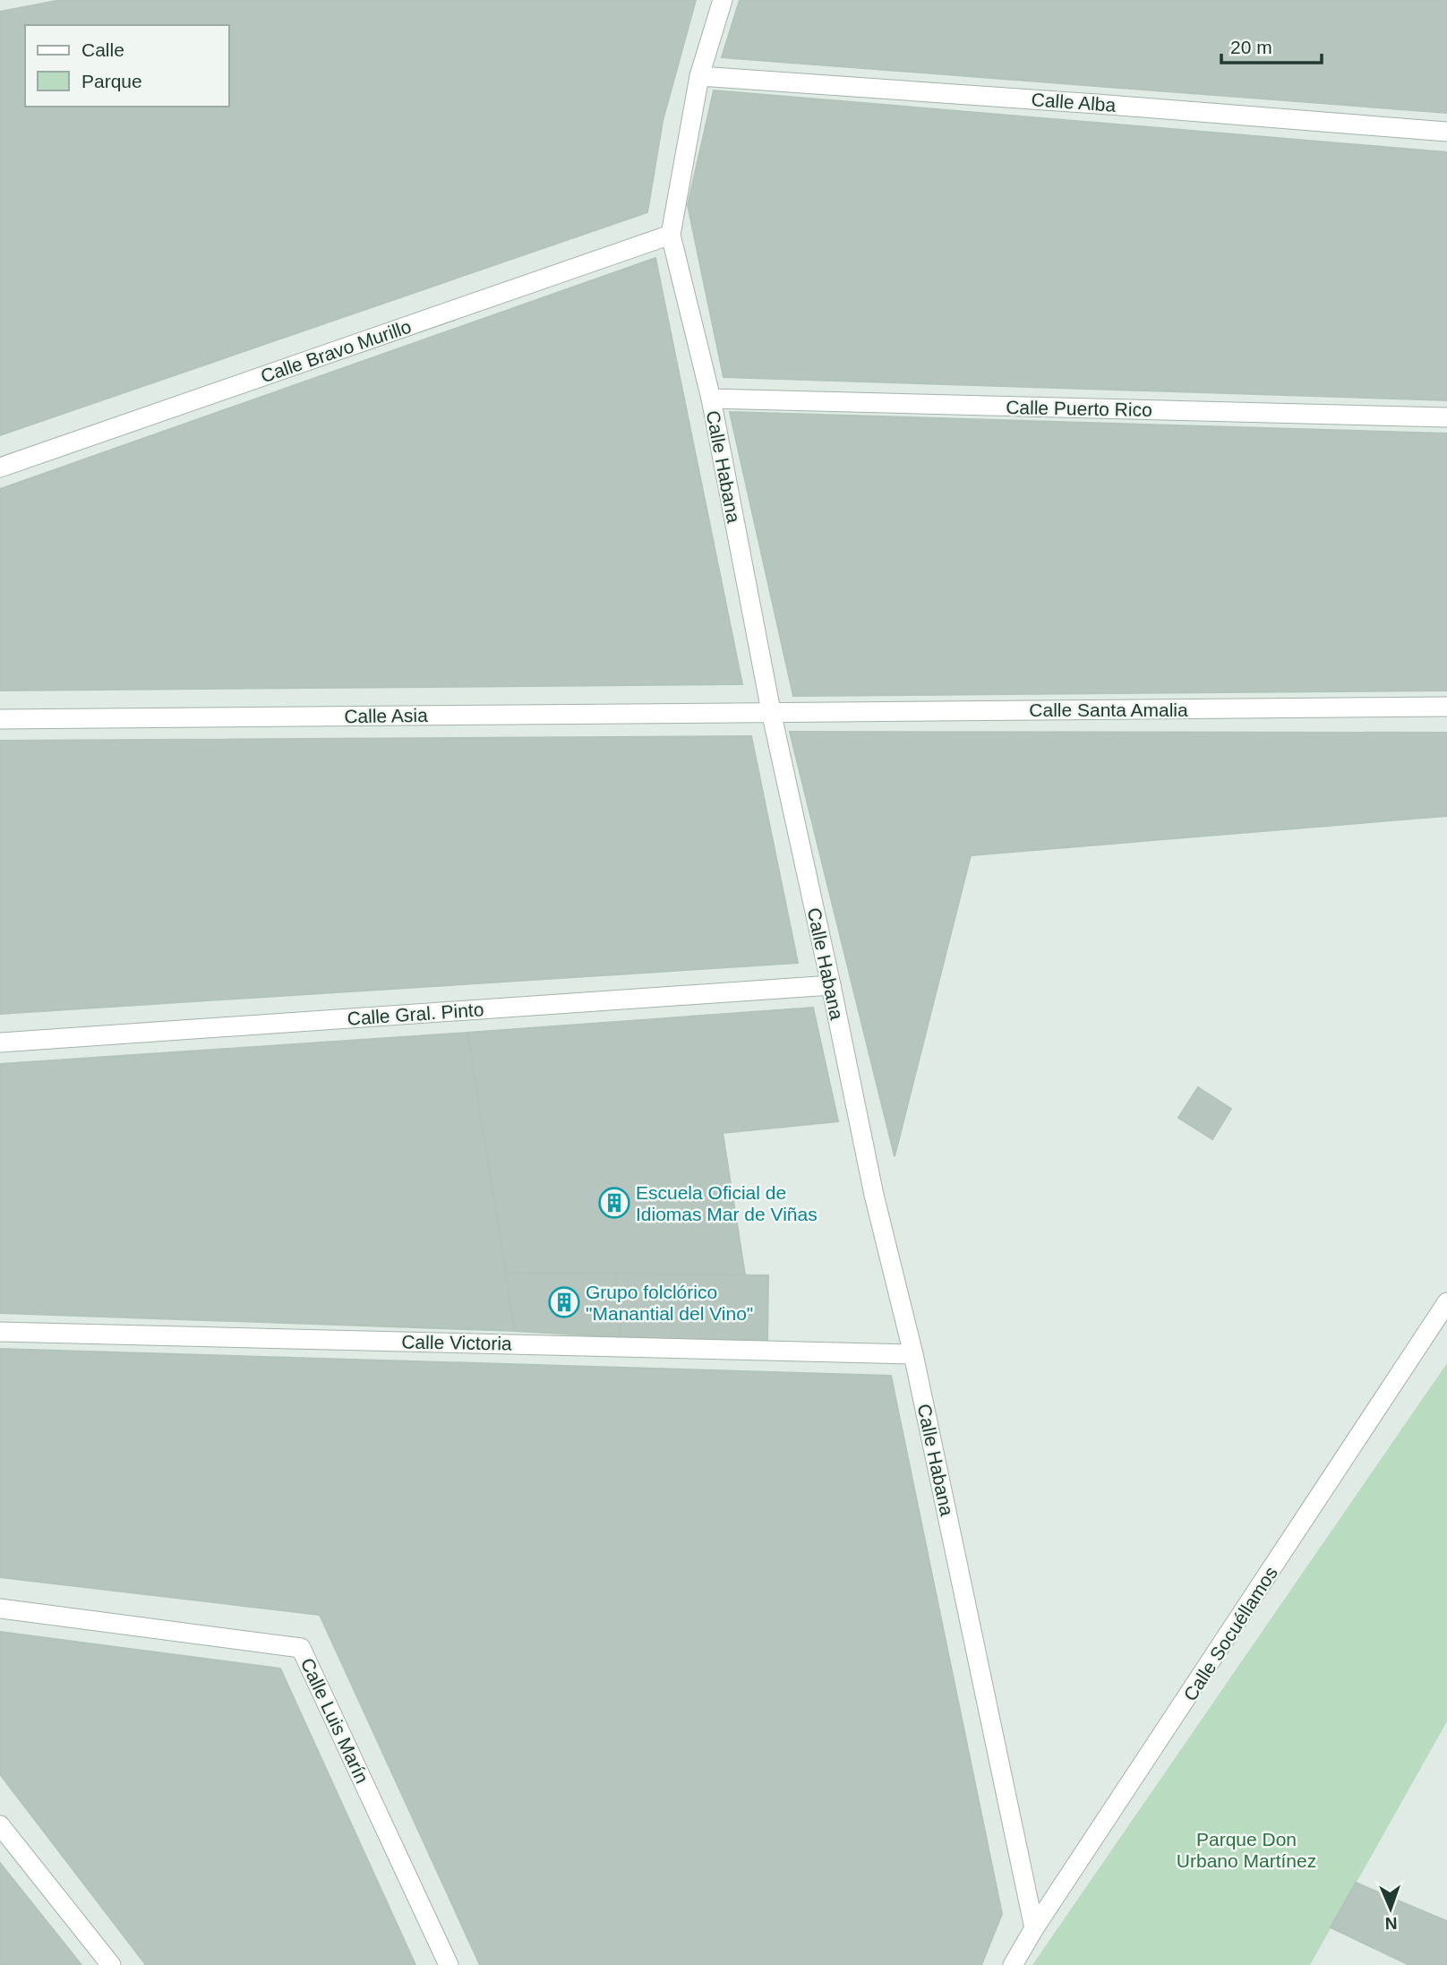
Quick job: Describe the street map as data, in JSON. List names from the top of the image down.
{
  "streets": {
    "street": [
      "Calle Alba",
      "Calle Bravo Murillo",
      "Calle Puerto Rico",
      "Calle Habana",
      "Calle Santa Amalia",
      "Calle Asia",
      "Calle Gral. Pinto",
      "Calle Victoria",
      "Calle Socuéllamos",
      "Calle Luis Marín"
    ]
  },
  "crossings": [
    ["Calle Alba", "Calle Habana"],
    ["Calle Bravo Murillo", "Calle Habana"],
    ["Calle Puerto Rico", "Calle Habana"],
    ["Calle Habana", "Calle Santa Amalia"],
    ["Calle Habana", "Calle Asia"],
    ["Calle Habana", "Calle Gral. Pinto"],
    ["Calle Habana", "Calle Victoria"],
    ["Calle Habana", "Calle Socuéllamos"],
    ["Calle Santa Amalia", "Calle Asia"]
  ],
  "parks": ["Parque Don Urbano Martínez"],
  "places": {
    "building": ["Escuela Oficial de Idiomas Mar de Viñas", "Grupo folclórico \"Manantial del Vino\""]
  },
  "legend": ["Calle", "Parque"],
  "scale_bar": "20 m",
  "north": "bottom"
}
